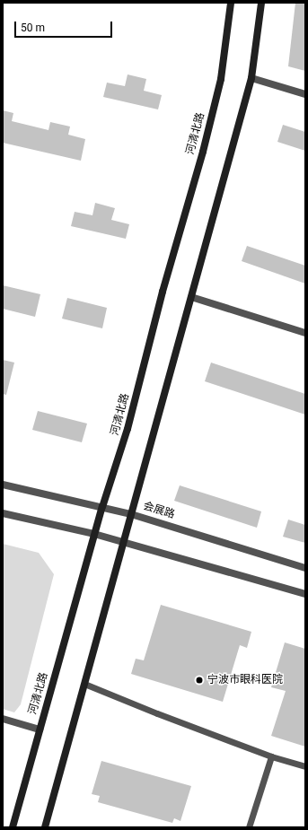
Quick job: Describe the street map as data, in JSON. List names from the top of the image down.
{
  "streets": {
    "main road": ["河清北路"],
    "street": ["会展路"]
  },
  "crossings": [
    ["河清北路", "会展路"]
  ],
  "places": ["宁波市眼科医院"],
  "scale_bar": "50 m"
}
